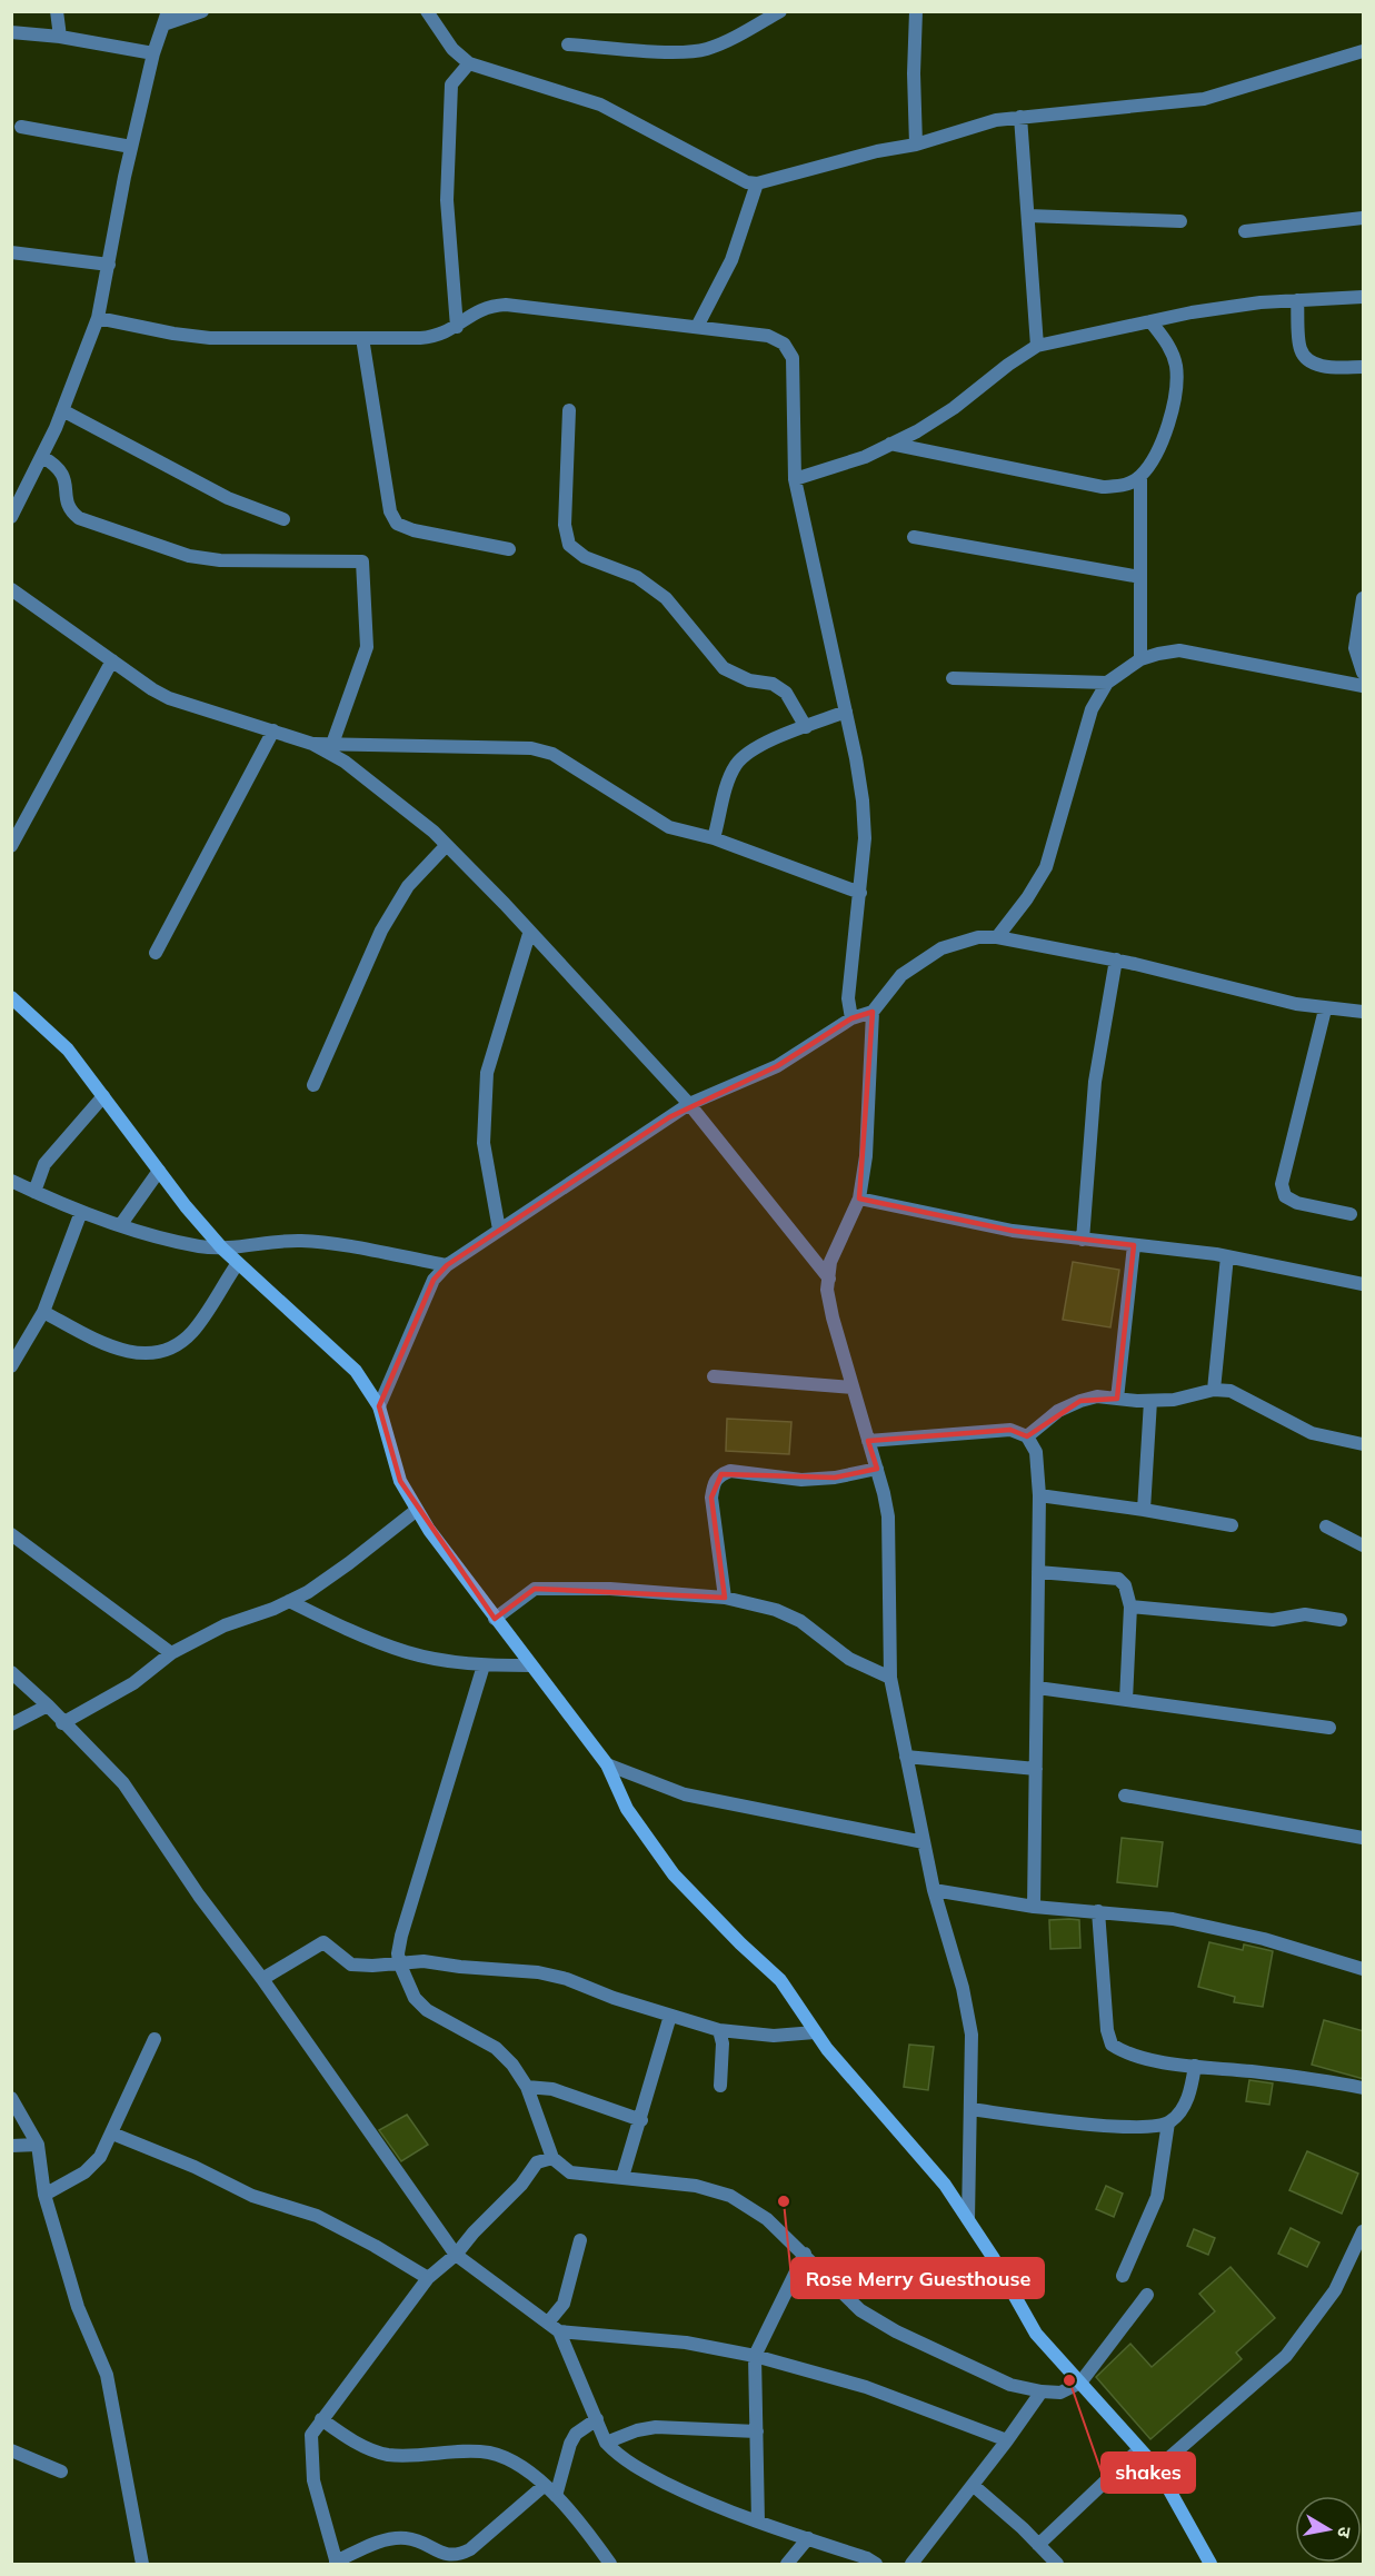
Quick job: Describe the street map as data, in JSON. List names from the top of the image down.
{
  "places": ["Rose Merry Guesthouse", "shakes"],
  "north": "right"
}
